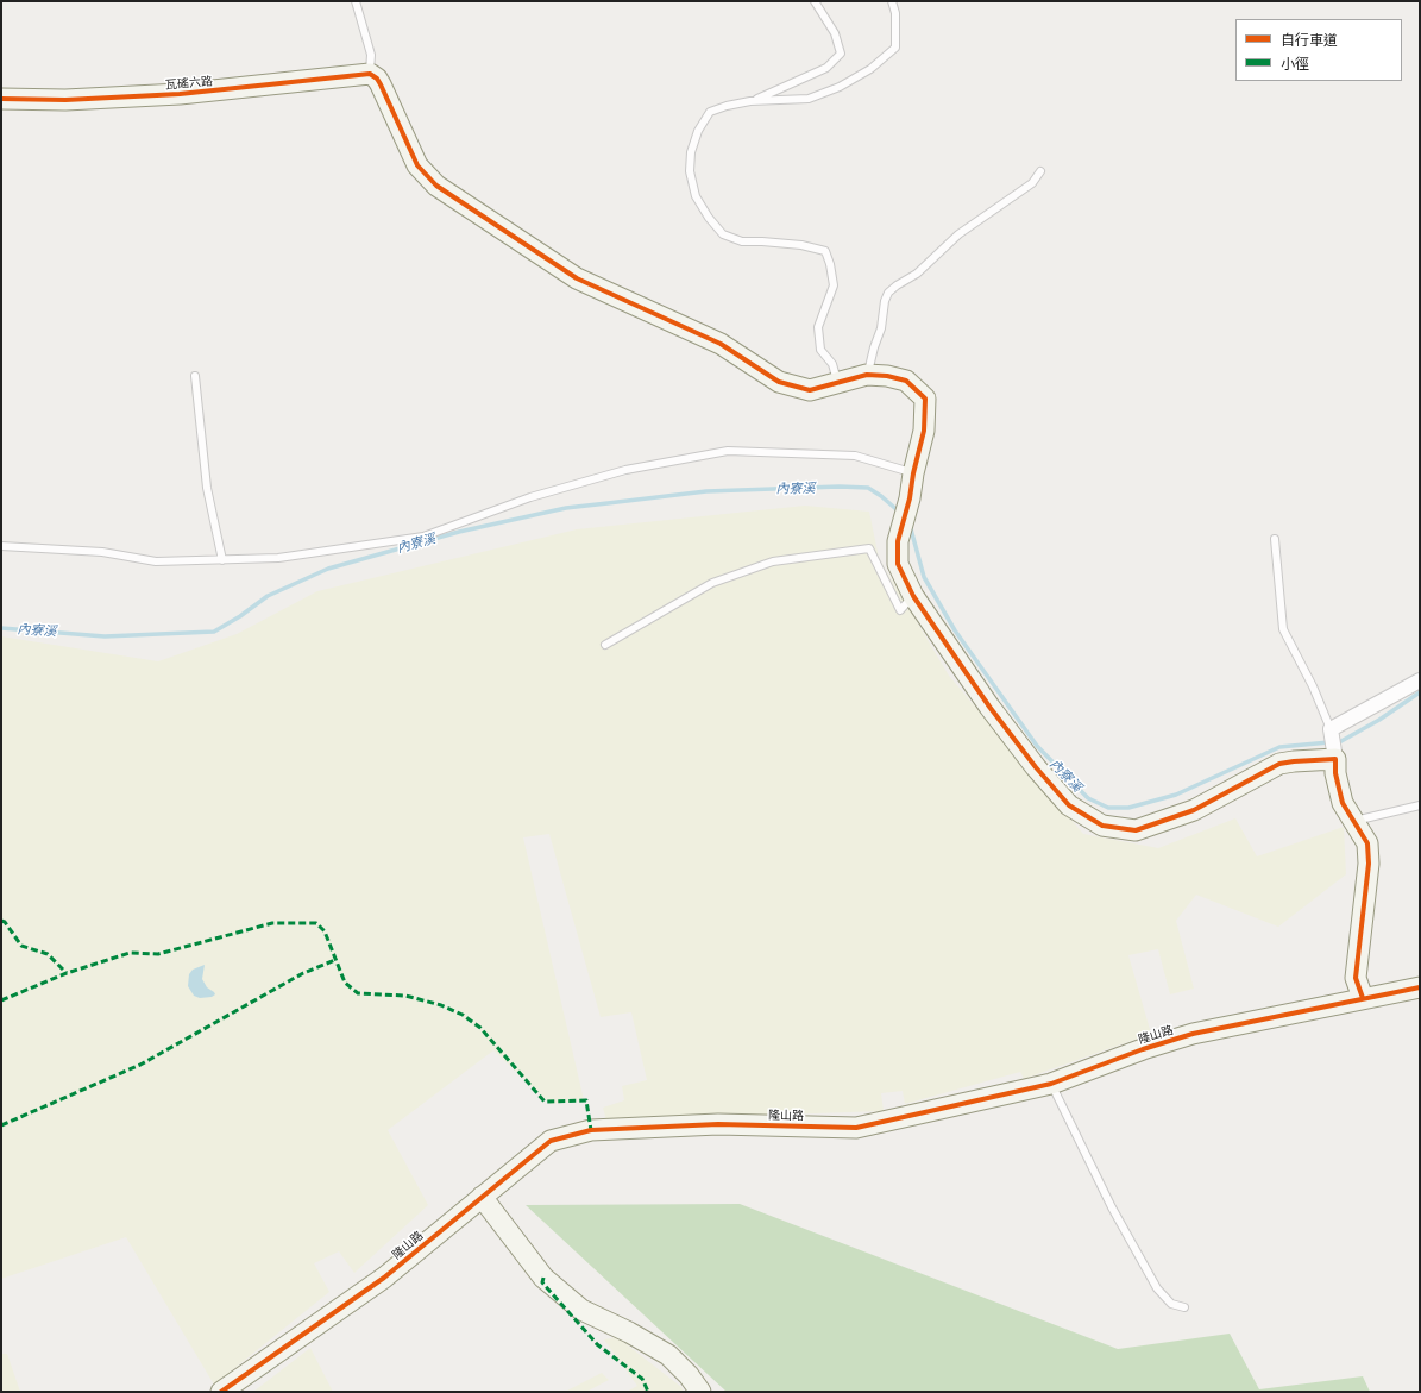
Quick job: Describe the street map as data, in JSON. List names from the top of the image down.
{
  "streets": {
    "street": ["瓦磘六路", "隆山路"]
  },
  "water": ["內寮溪"],
  "legend": ["自行車道", "小徑"]
}
